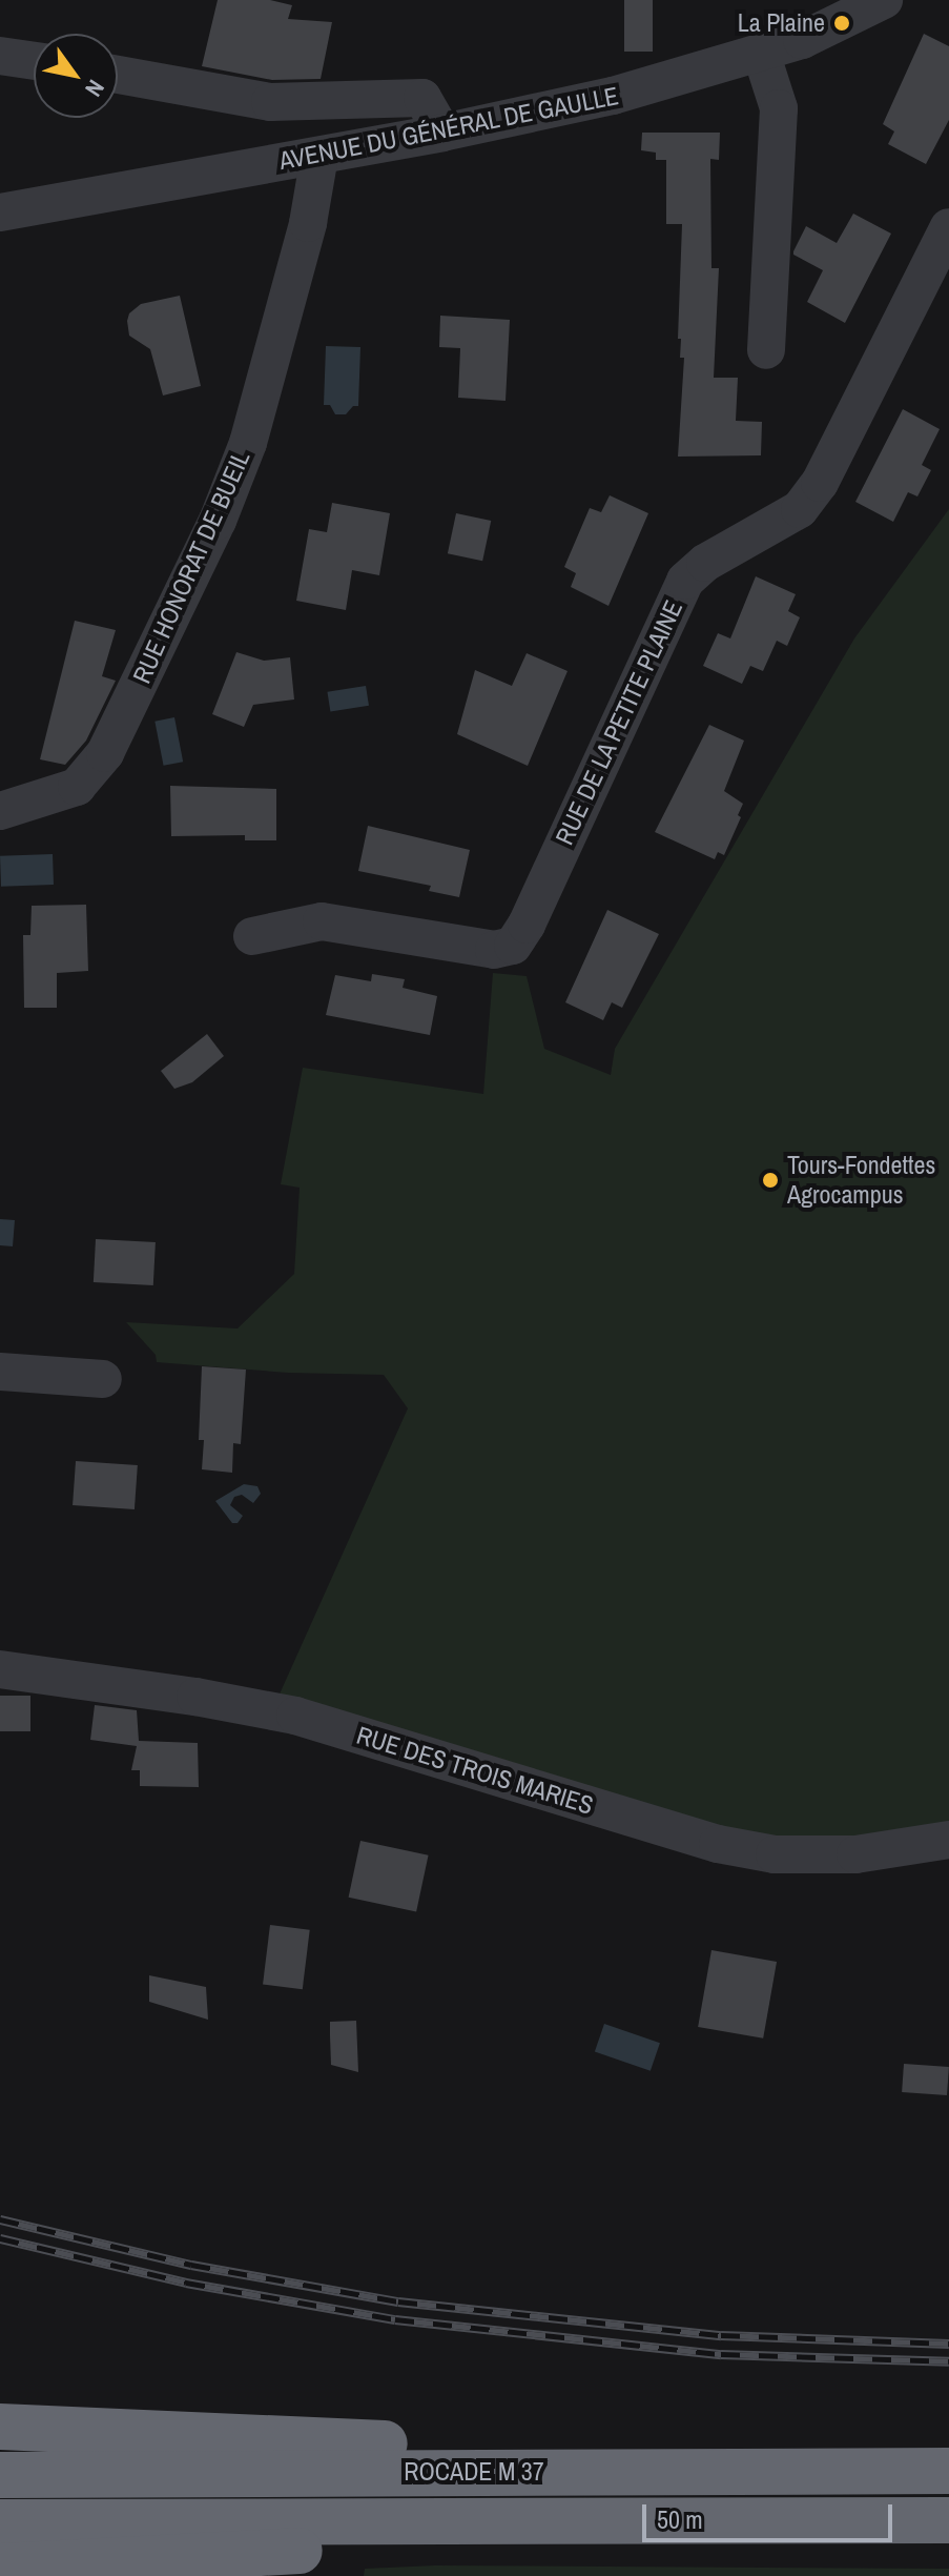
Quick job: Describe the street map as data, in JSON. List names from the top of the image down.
{
  "streets": {
    "highway": ["ROCADE M 37"],
    "street": [
      "AVENUE DU GÉNÉRAL DE GAULLE",
      "RUE HONORAT DE BUEIL",
      "RUE DE LA PETITE PLAINE",
      "RUE DES TROIS MARIES"
    ]
  },
  "crossings": [
    ["AVENUE DU GÉNÉRAL DE GAULLE", "RUE HONORAT DE BUEIL"]
  ],
  "places": ["La Plaine", "Tours-Fondettes Agrocampus"],
  "scale_bar": "50 m",
  "north": "bottom right"
}
